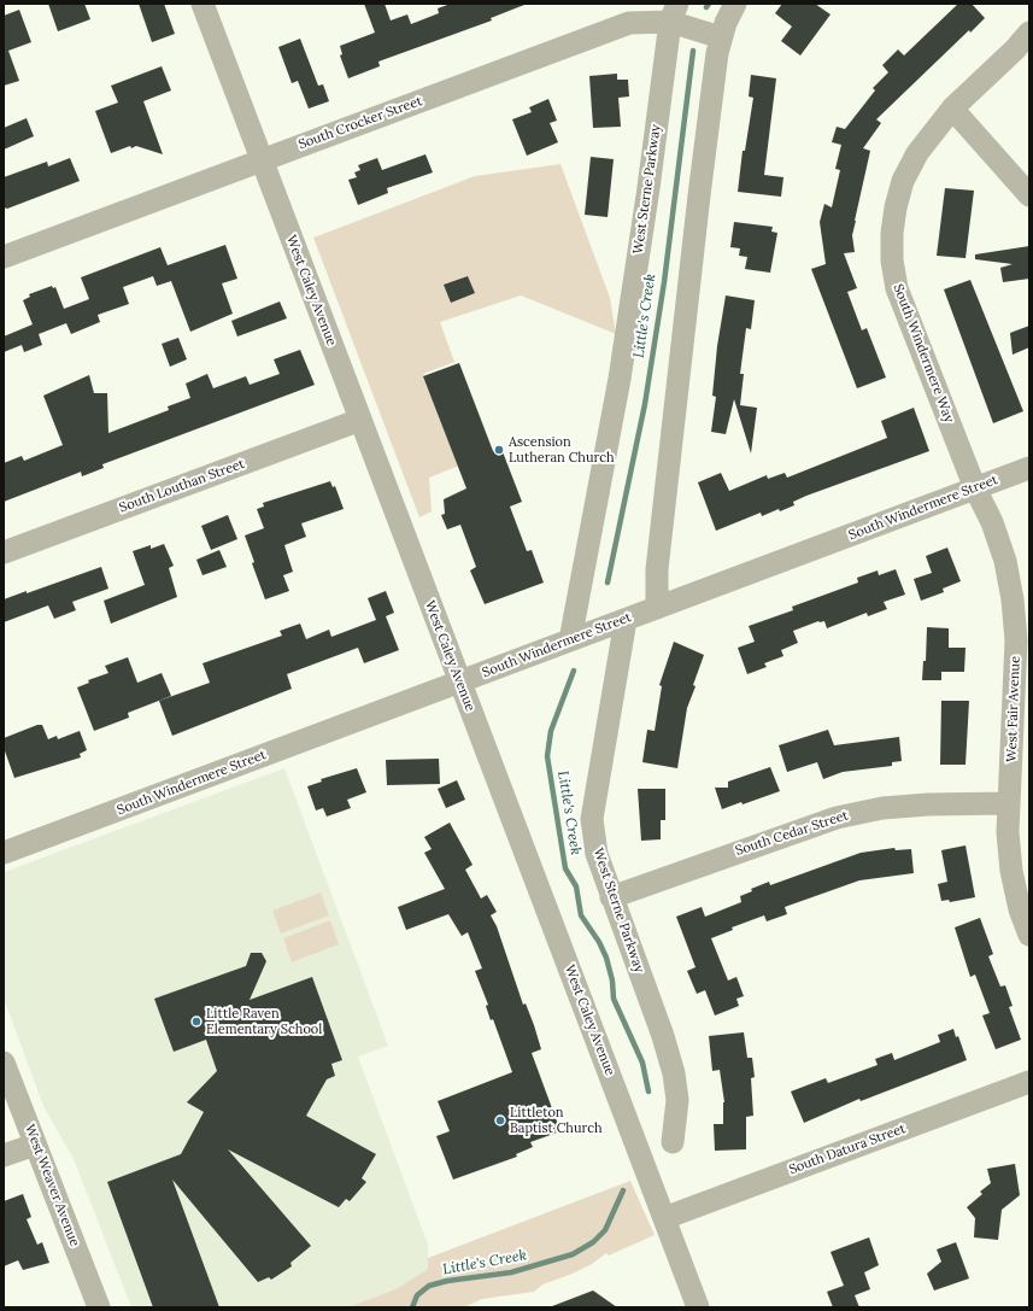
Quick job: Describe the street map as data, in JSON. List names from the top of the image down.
{
  "streets": {
    "street": [
      "South Crocker Street",
      "West Sterne Parkway",
      "West Caley Avenue",
      "South Windermere Way",
      "South Louthan Street",
      "South Windermere Street",
      "West Fair Avenue",
      "South Cedar Street",
      "South Datura Street",
      "West Weaver Avenue"
    ]
  },
  "crossings": [
    ["South Crocker Street", "West Sterne Parkway"],
    ["South Crocker Street", "West Caley Avenue"],
    ["West Sterne Parkway", "South Windermere Street"],
    ["West Sterne Parkway", "South Cedar Street"],
    ["West Caley Avenue", "South Louthan Street"],
    ["West Caley Avenue", "South Windermere Street"],
    ["West Caley Avenue", "South Datura Street"],
    ["South Windermere Way", "South Windermere Street"],
    ["South Windermere Way", "West Fair Avenue"],
    ["South Windermere Street", "West Fair Avenue"],
    ["West Fair Avenue", "South Cedar Street"]
  ],
  "water": ["Little's Creek"],
  "places": ["Ascension Lutheran Church", "Little Raven Elementary School", "Littleton Baptist Church"]
}
